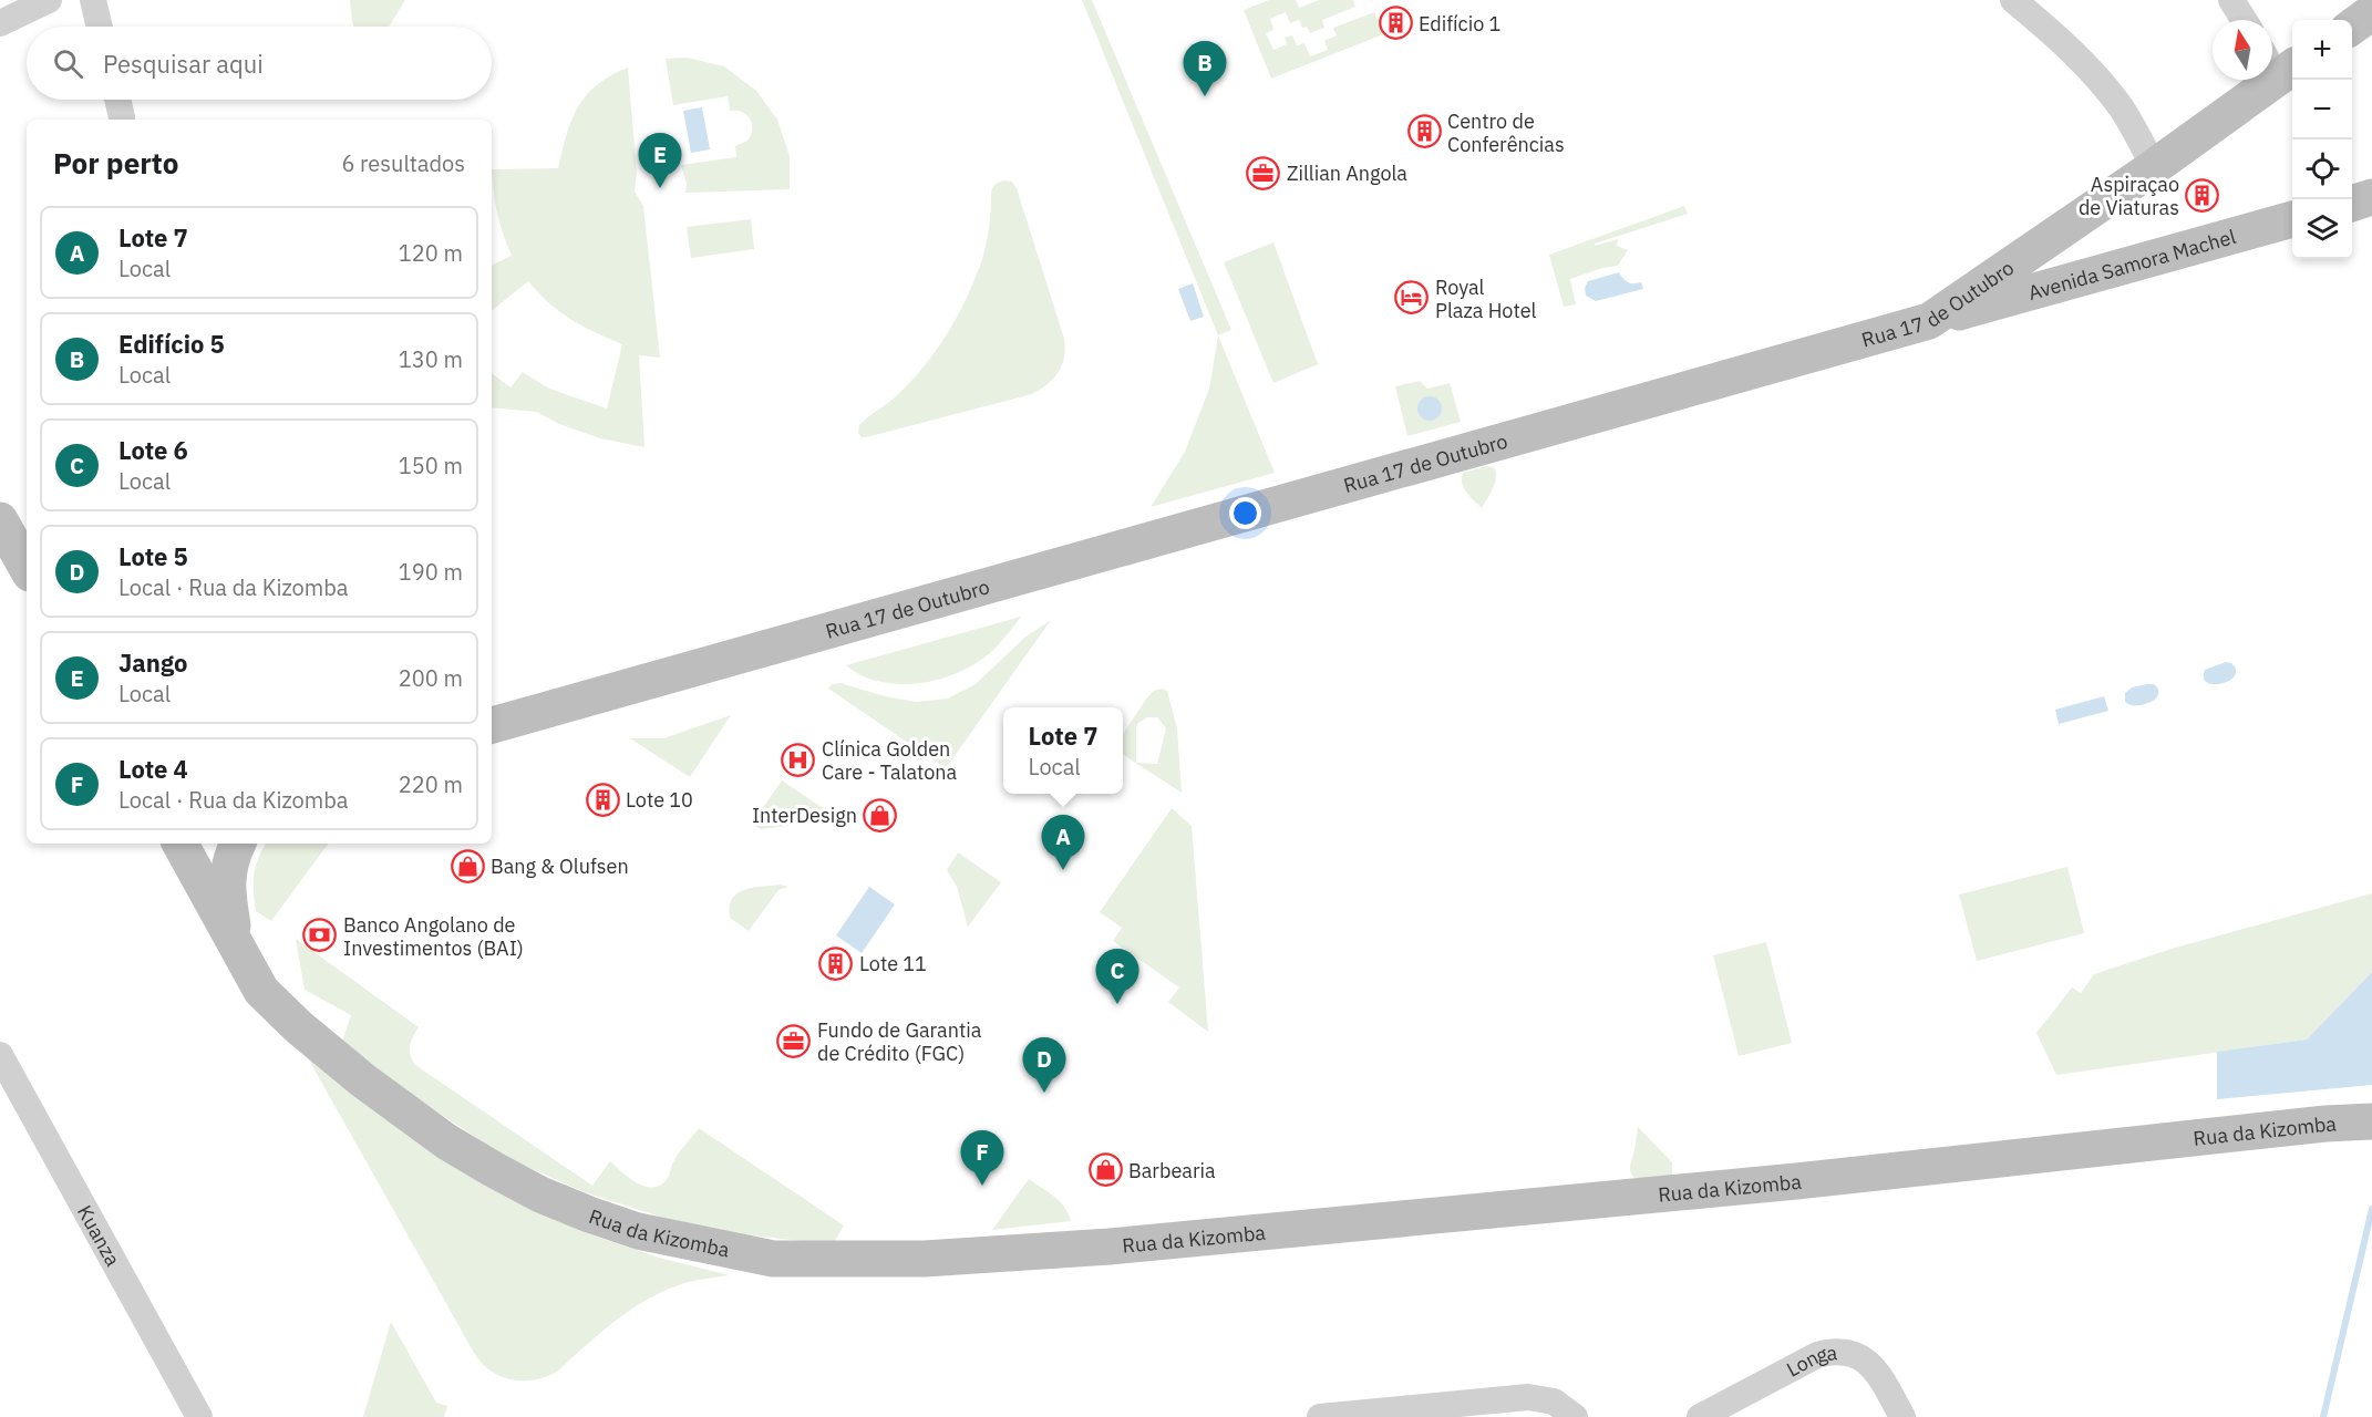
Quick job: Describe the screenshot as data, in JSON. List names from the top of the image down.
{
  "streets": {
    "main road": ["Avenida Samora Machel", "Rua 17 de Outubro", "Rua da Kizomba"],
    "street": ["Kuanza", "Longa"]
  },
  "crossings": [
    ["Avenida Samora Machel", "Rua 17 de Outubro"]
  ],
  "places": {
    "building": [
      "Edifício 1",
      "Centro de Conferências",
      "Aspiraçao de Viaturas",
      "Lote 10",
      "Lote 11"
    ],
    "office": ["Zillian Angola", "Fundo de Garantia de Crédito (FGC)"],
    "hotel": ["Royal Plaza Hotel"],
    "hospital": ["Clínica Golden Care - Talatona"],
    "shop": ["InterDesign", "Bang & Olufsen", "Barbearia"],
    "bank": ["Banco Angolano de Investimentos (BAI)"]
  },
  "north": "top",
  "page": {
    "map_buttons": ["+", "−"],
    "search": "Pesquisar aqui",
    "pins": [
      "B",
      "E",
      "A",
      "C",
      "D",
      "F"
    ],
    "heading": ["Por perto", "6 resultados"],
    "list": [
      {
        "mark": "A",
        "name": "Lote 7",
        "note": "Local",
        "value": "120 m"
      },
      {
        "mark": "B",
        "name": "Edifício 5",
        "note": "Local",
        "value": "130 m"
      },
      {
        "mark": "C",
        "name": "Lote 6",
        "note": "Local",
        "value": "150 m"
      },
      {
        "mark": "D",
        "name": "Lote 5",
        "note": "Local · Rua da Kizomba",
        "value": "190 m"
      },
      {
        "mark": "E",
        "name": "Jango",
        "note": "Local",
        "value": "200 m"
      },
      {
        "mark": "F",
        "name": "Lote 4",
        "note": "Local · Rua da Kizomba",
        "value": "220 m"
      }
    ],
    "popup": ["Lote 7", "Local"]
  }
}
